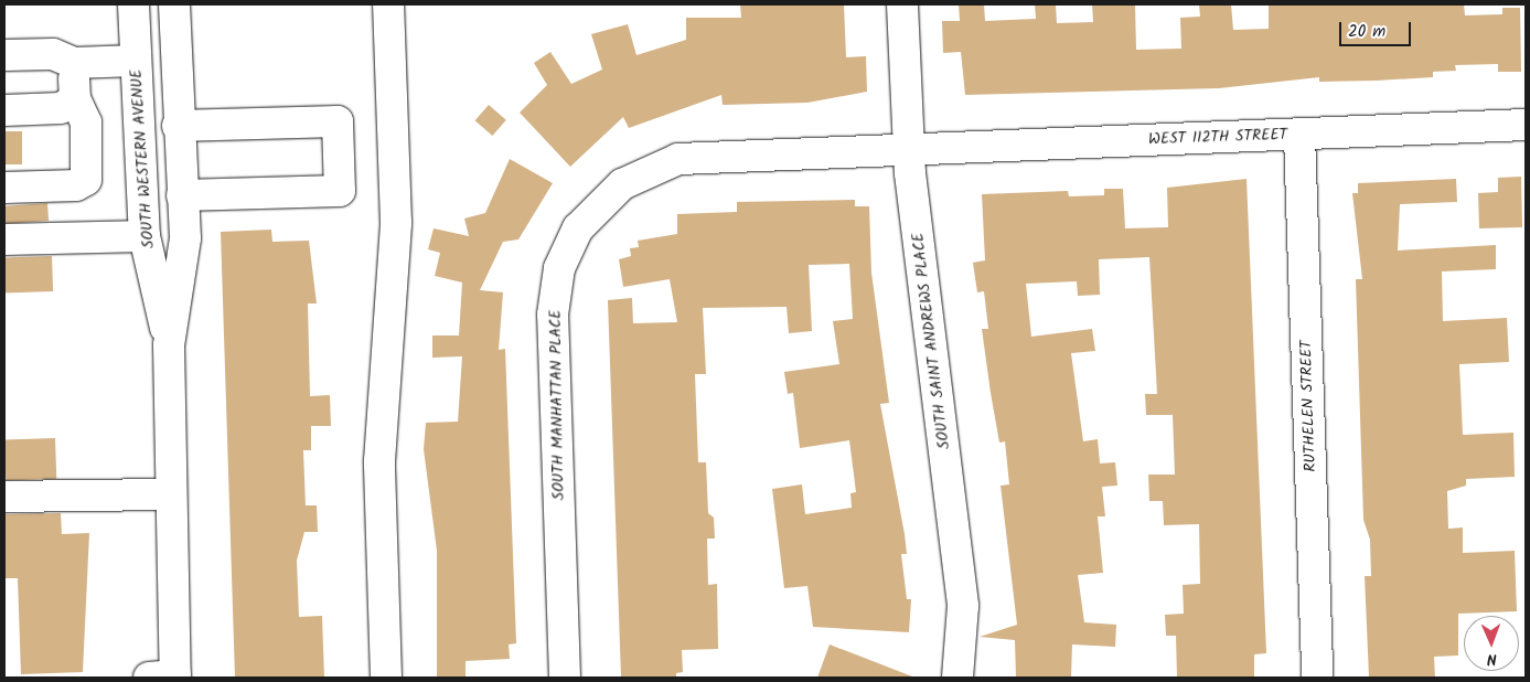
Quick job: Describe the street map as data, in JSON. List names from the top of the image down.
{
  "streets": {
    "street": [
      "WEST 112TH STREET",
      "SOUTH WESTERN AVENUE",
      "SOUTH SAINT ANDREWS PLACE",
      "SOUTH MANHATTAN PLACE",
      "RUTHELEN STREET"
    ]
  },
  "crossings": [
    ["WEST 112TH STREET", "SOUTH SAINT ANDREWS PLACE"],
    ["WEST 112TH STREET", "SOUTH MANHATTAN PLACE"],
    ["WEST 112TH STREET", "RUTHELEN STREET"],
    ["SOUTH SAINT ANDREWS PLACE", "SOUTH MANHATTAN PLACE"]
  ],
  "scale_bar": "20 m",
  "north": "bottom"
}
